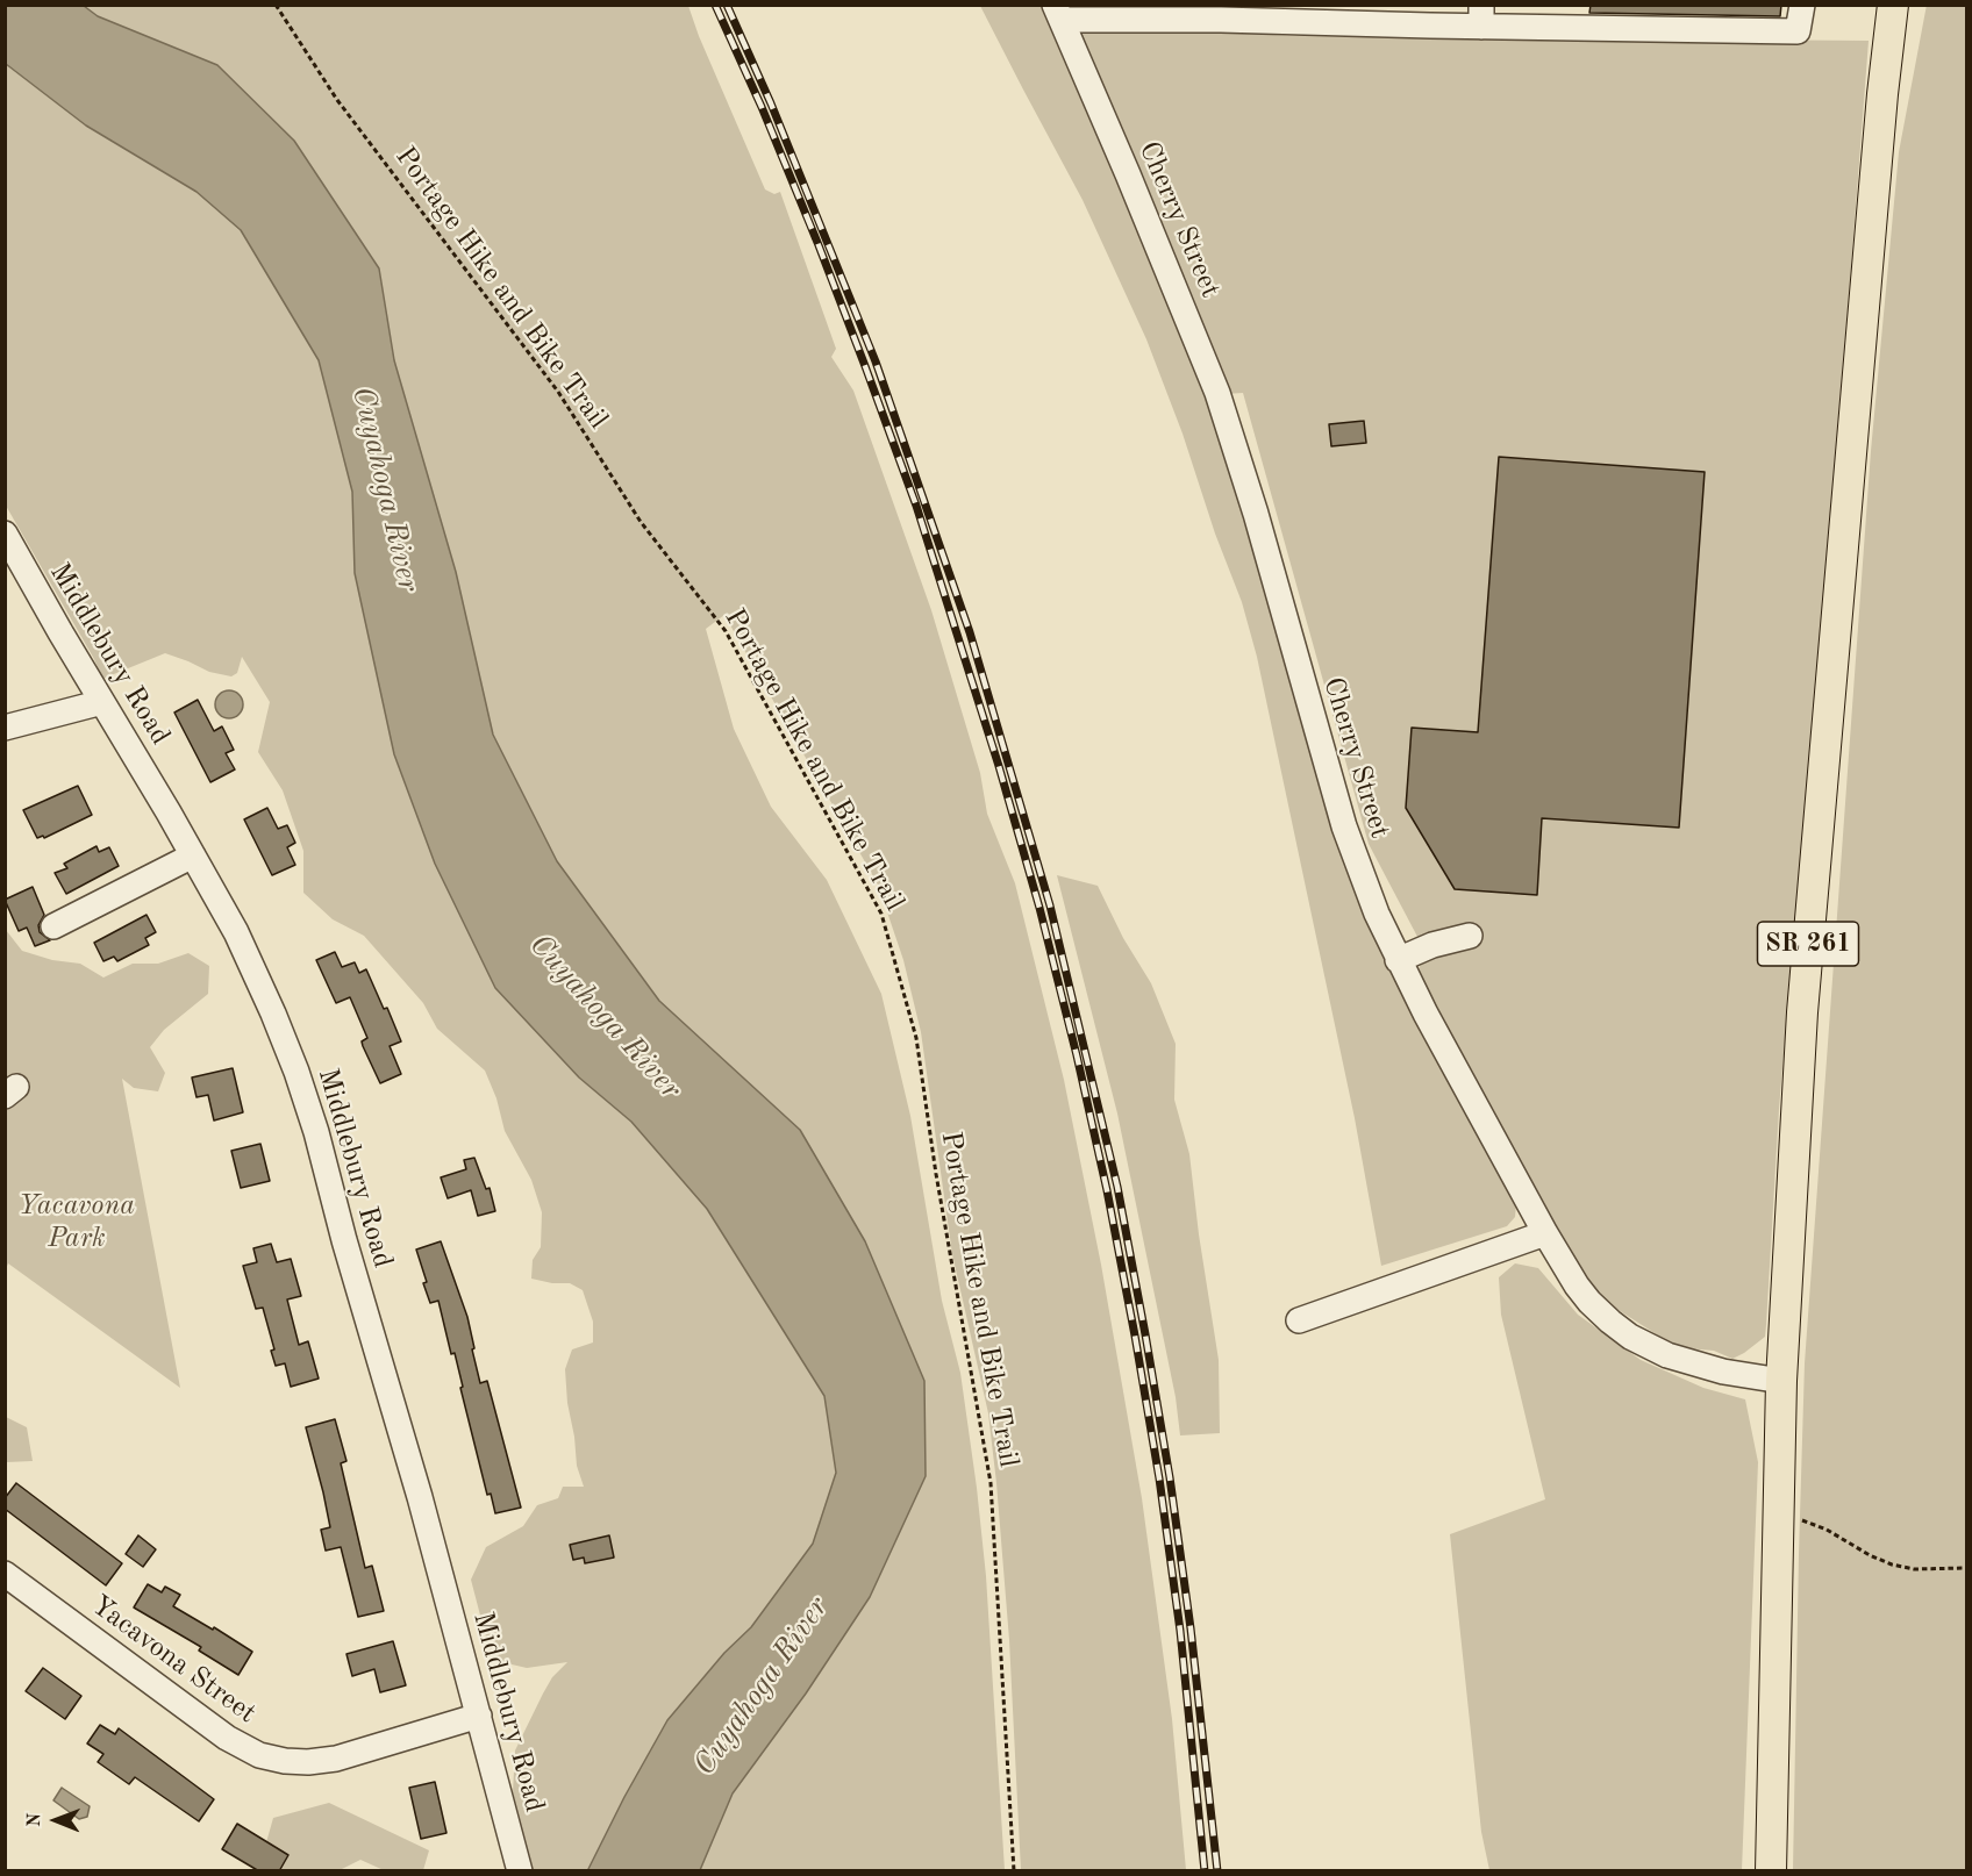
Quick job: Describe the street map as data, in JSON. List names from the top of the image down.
{
  "streets": {
    "main road": ["SR 261"],
    "street": ["Cherry Street", "Middlebury Road", "Yacavona Street"],
    "path": ["Portage Hike and Bike Trail"]
  },
  "crossings": [
    ["Cherry Street", "SR 261"],
    ["Middlebury Road", "Yacavona Street"]
  ],
  "water": ["Cuyahoga River"],
  "parks": ["Yacavona Park"],
  "north": "left"
}
